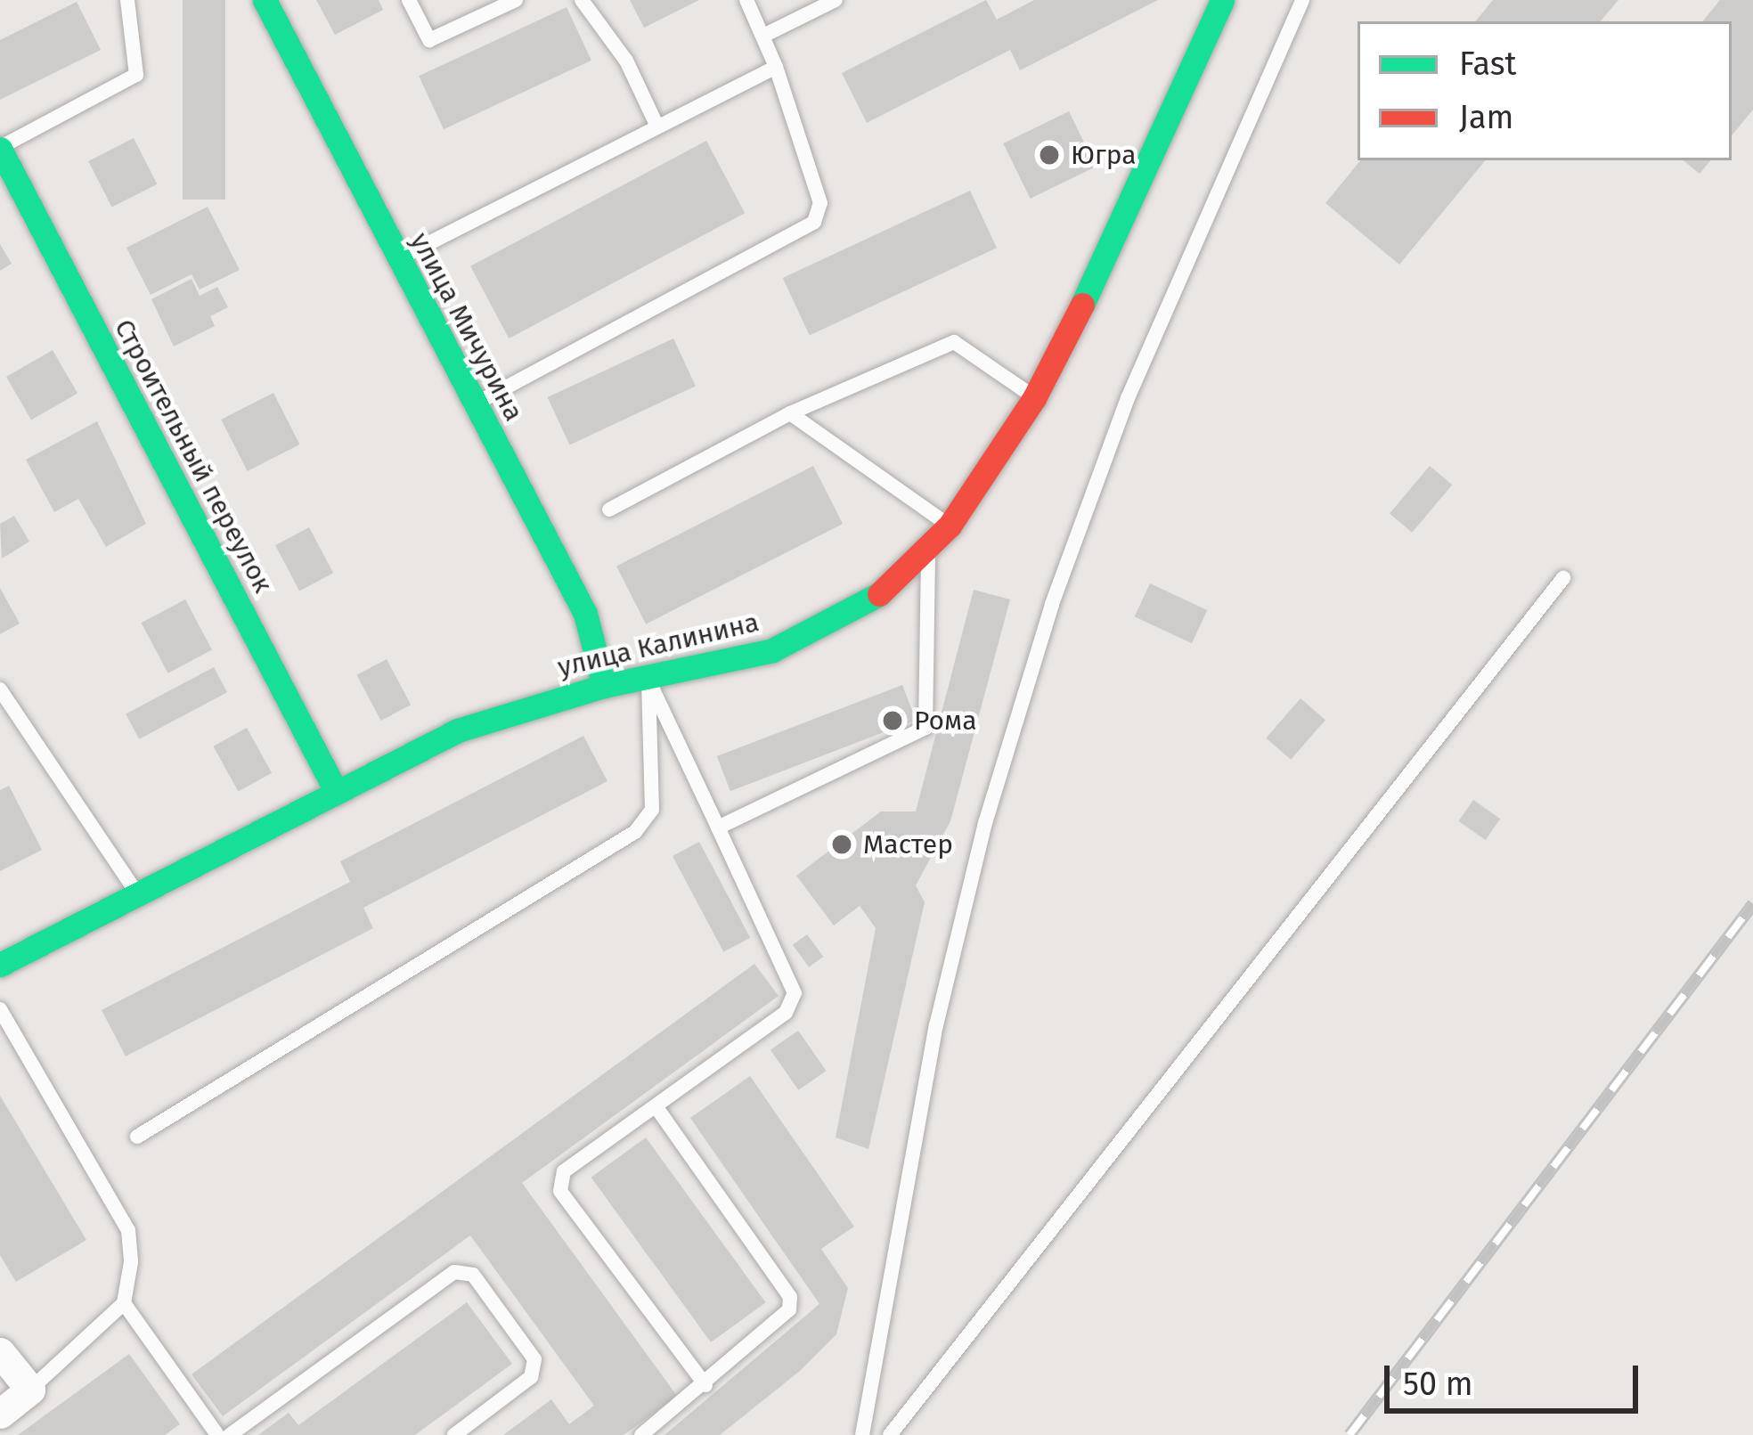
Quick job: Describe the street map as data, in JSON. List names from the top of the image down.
{
  "streets": {
    "street": ["улица Мичурина", "Строительный переулок", "улица Калинина"]
  },
  "crossings": [
    ["улица Мичурина", "улица Калинина"],
    ["Строительный переулок", "улица Калинина"]
  ],
  "places": ["Югра", "Рома", "Мастер"],
  "legend": ["Fast", "Jam"],
  "scale_bar": "50 m"
}
